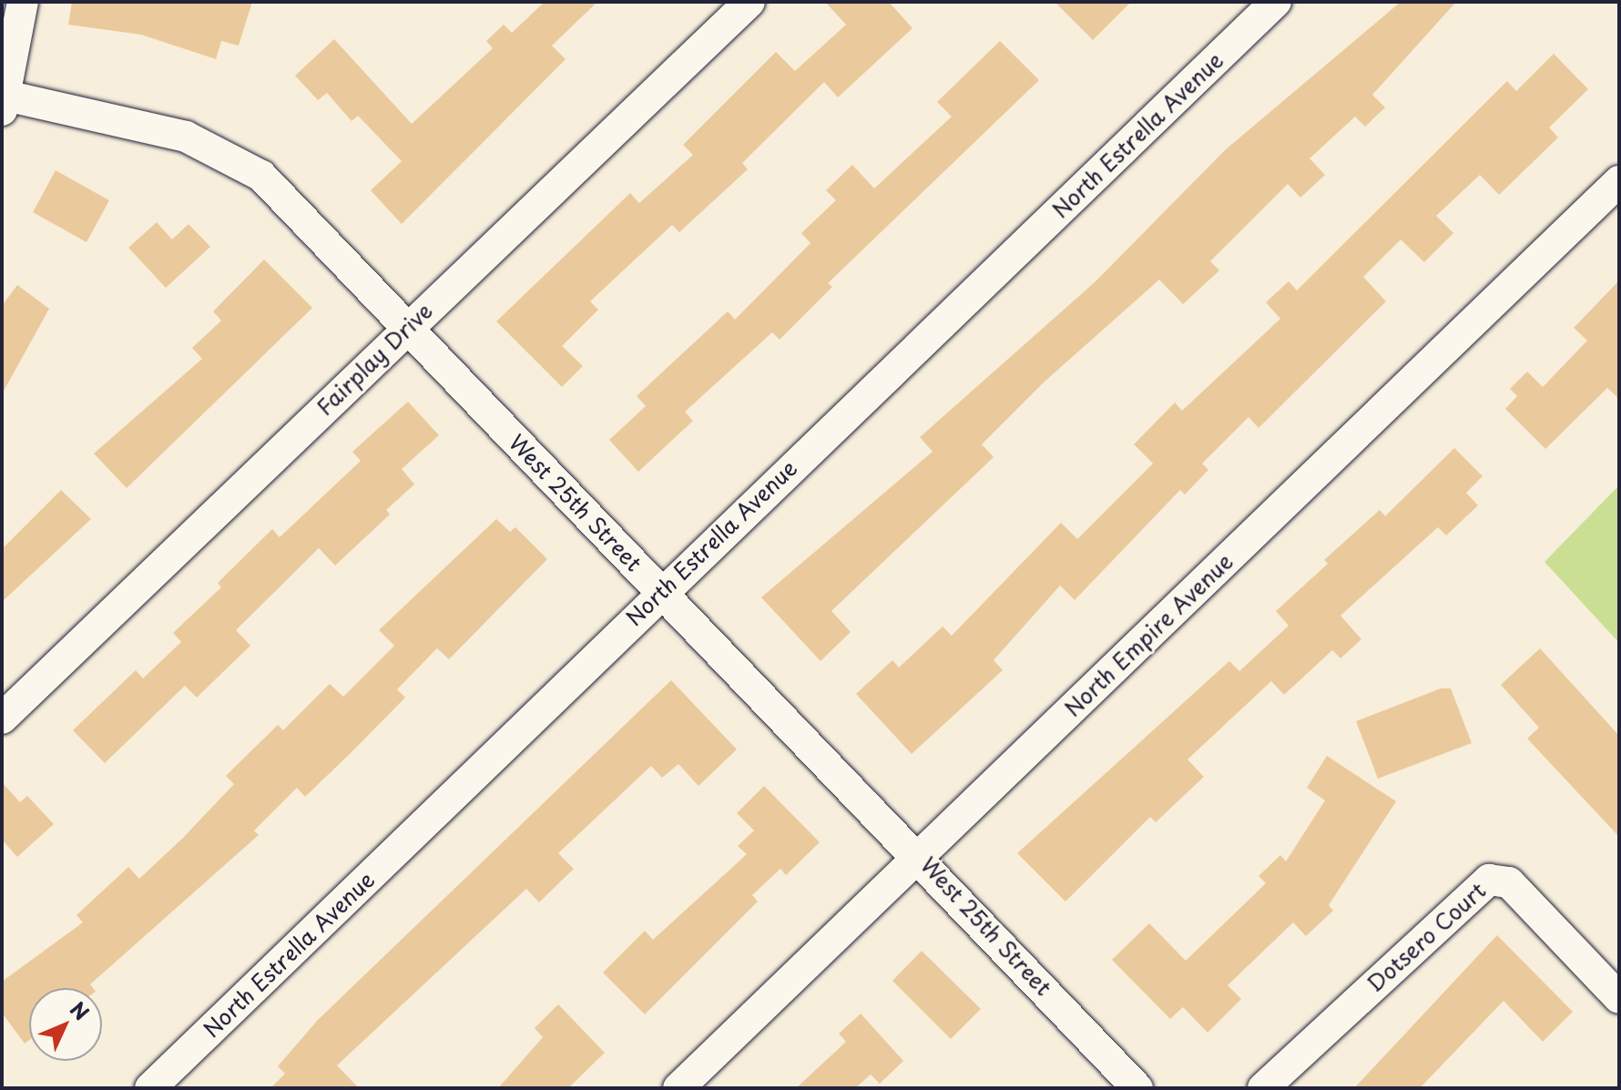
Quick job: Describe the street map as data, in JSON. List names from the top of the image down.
{
  "streets": {
    "street": [
      "North Estrella Avenue",
      "Fairplay Drive",
      "West 25th Street",
      "North Empire Avenue",
      "Dotsero Court"
    ]
  },
  "crossings": [
    ["North Estrella Avenue", "West 25th Street"],
    ["Fairplay Drive", "West 25th Street"],
    ["West 25th Street", "North Empire Avenue"]
  ],
  "north": "top right"
}
